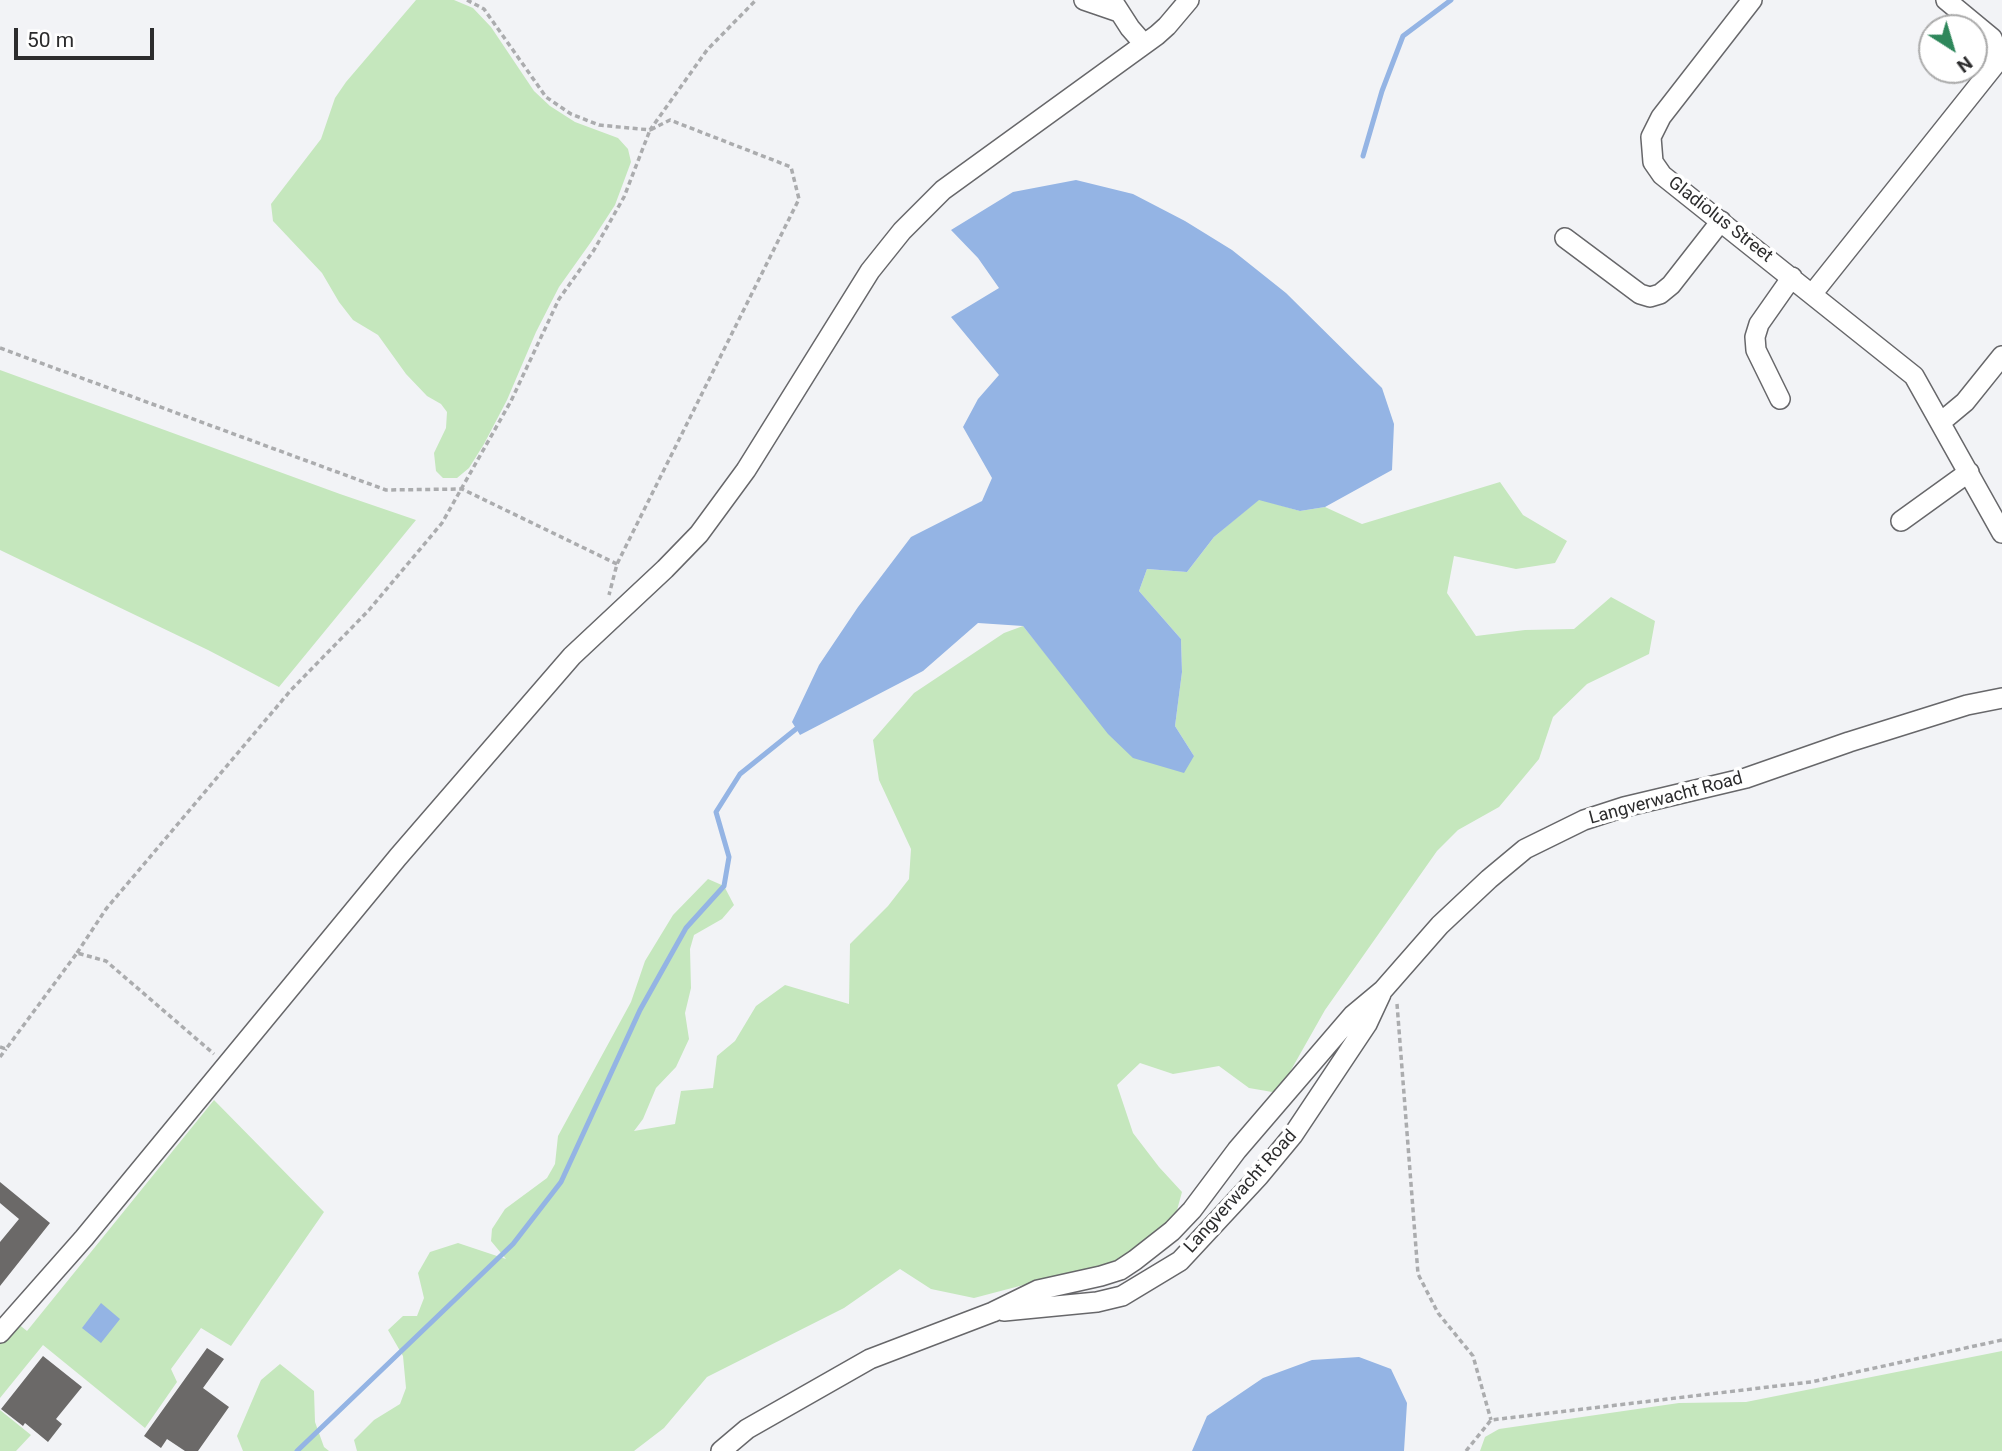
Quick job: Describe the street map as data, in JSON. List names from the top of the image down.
{
  "streets": {
    "street": ["Gladiolus Street", "Langverwacht Road"]
  },
  "scale_bar": "50 m",
  "north": "bottom right"
}
